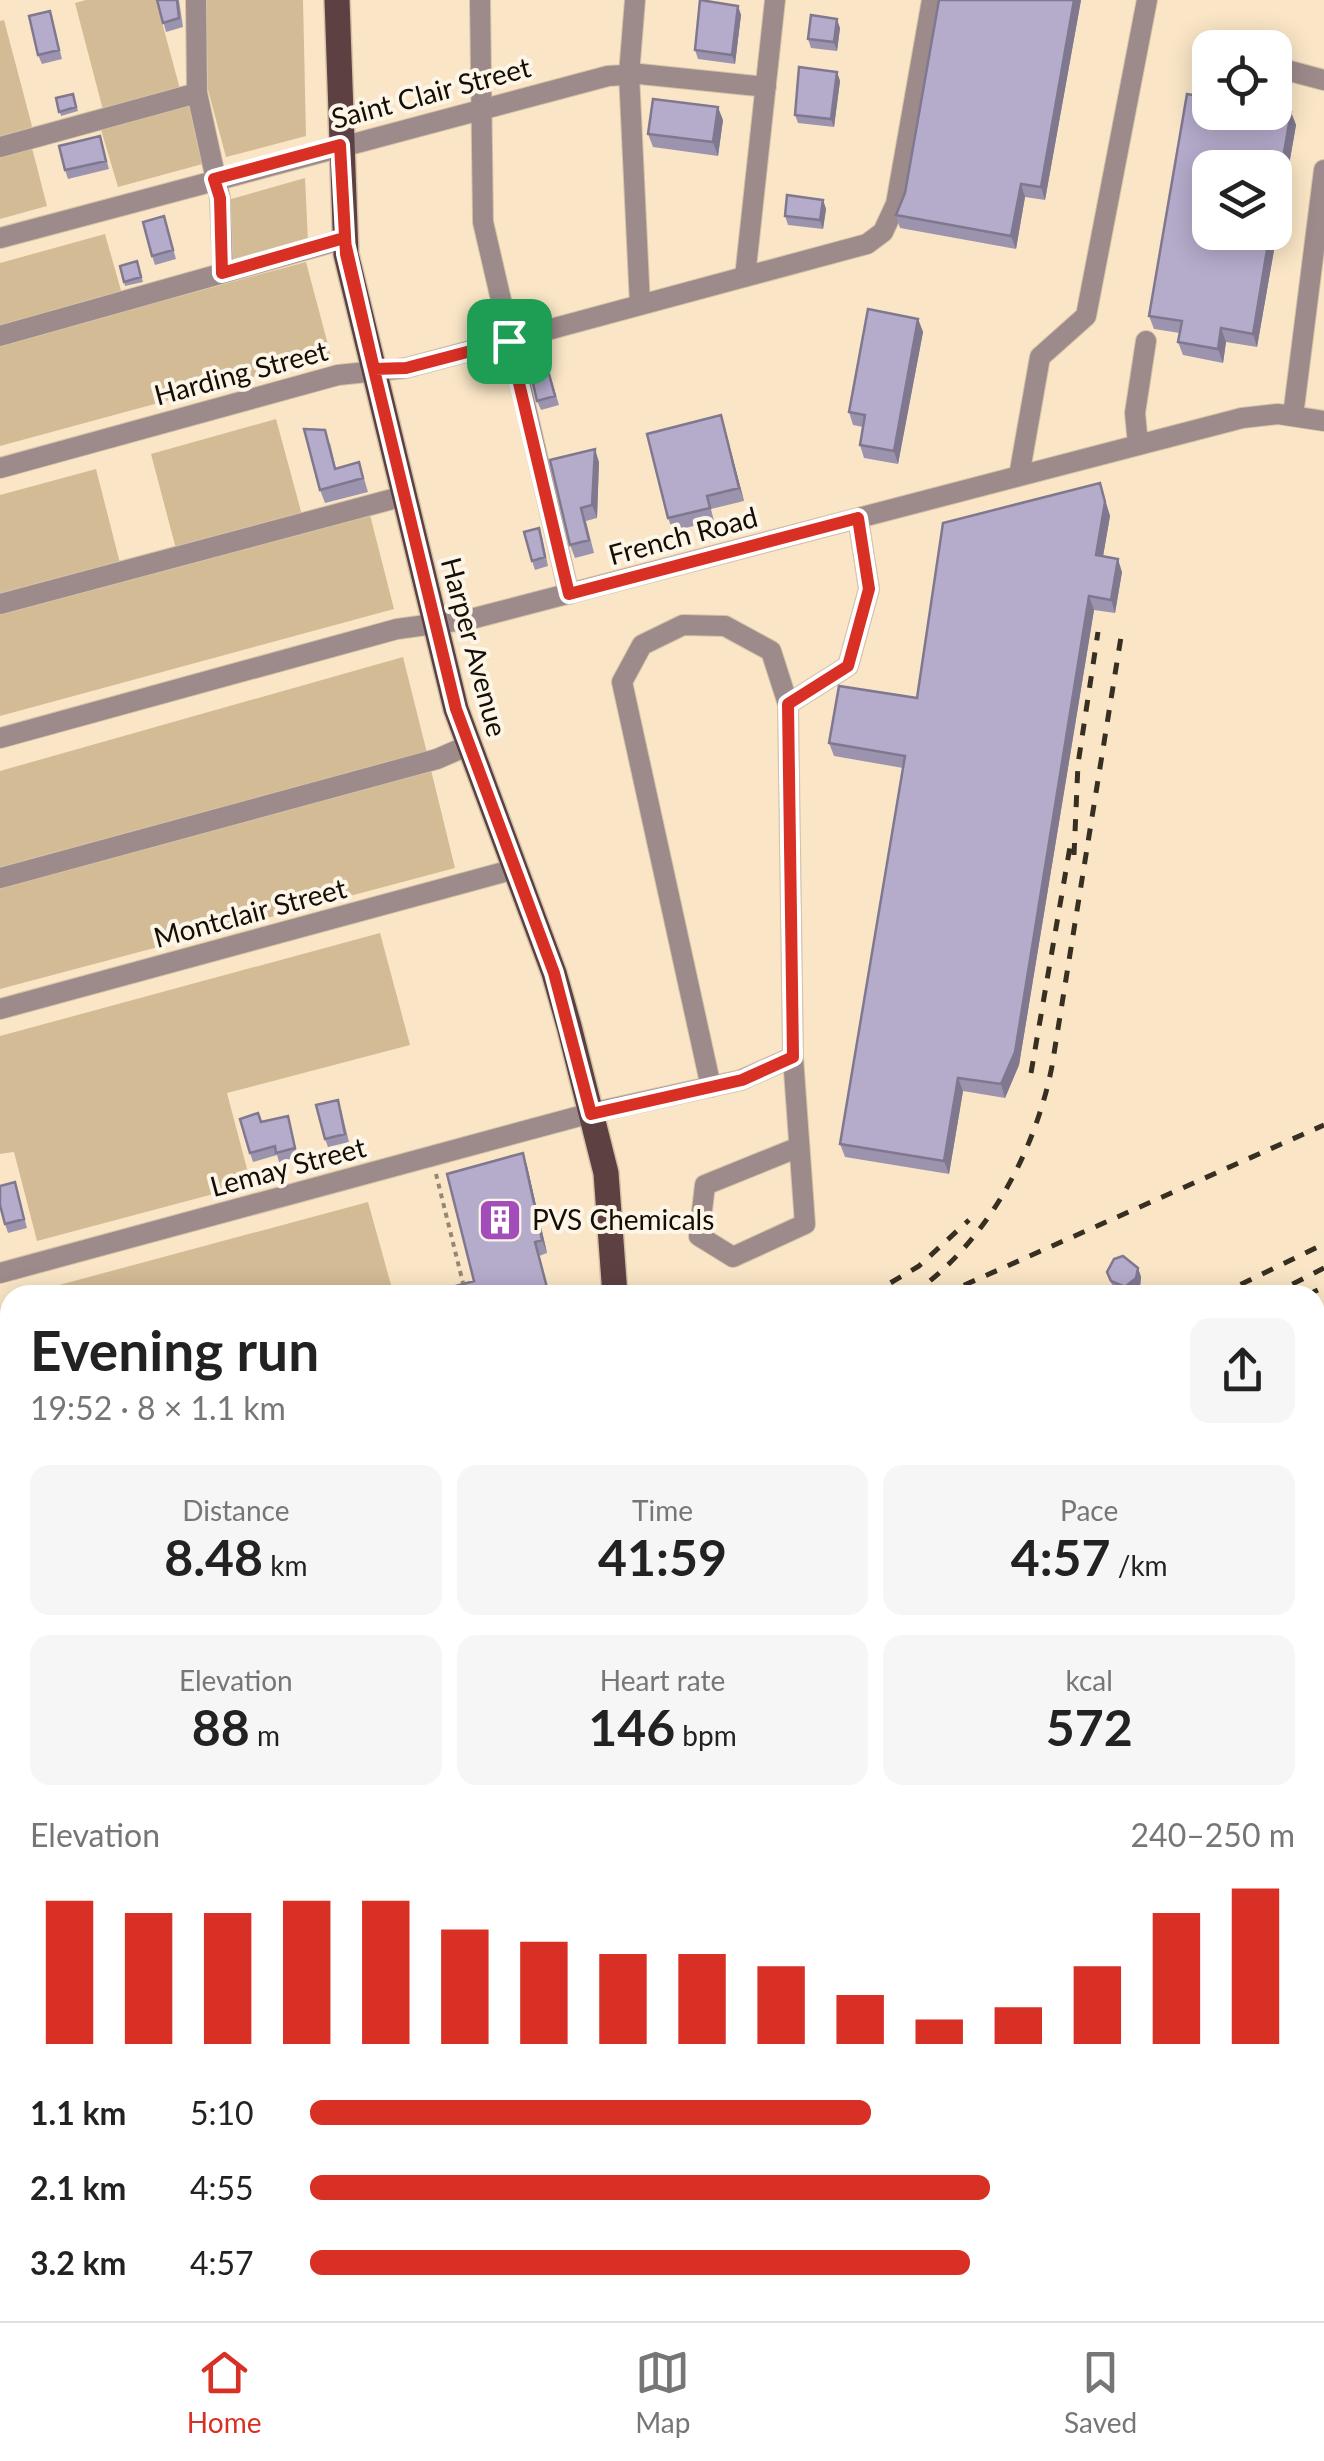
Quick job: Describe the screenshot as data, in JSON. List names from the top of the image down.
{
  "streets": {
    "main road": ["Harper Avenue"],
    "street": [
      "Saint Clair Street",
      "Harding Street",
      "French Road",
      "Montclair Street",
      "Lemay Street"
    ]
  },
  "crossings": [
    ["Saint Clair Street", "Harper Avenue"],
    ["Harding Street", "Harper Avenue"],
    ["French Road", "Harper Avenue"],
    ["Harper Avenue", "Montclair Street"],
    ["Harper Avenue", "Lemay Street"]
  ],
  "places": {
    "building": ["PVS Chemicals"]
  },
  "page": {
    "heading": ["Evening run", "19:52 · 8 × 1.1 km"],
    "stats": [
      ["Distance", "8.48 km"],
      ["Time", "41:59"],
      ["Pace", "4:57 /km"],
      ["Elevation", "88 m"],
      ["Heart rate", "146 bpm"],
      ["kcal", "572"]
    ],
    "chart": ["Elevation", "240–250 m"],
    "list": [
      {
        "name": "1.1 km",
        "note": "5:10"
      },
      {
        "name": "2.1 km",
        "note": "4:55"
      },
      {
        "name": "3.2 km",
        "note": "4:57"
      }
    ],
    "tabs": ["Home", "Map", "Saved"]
  }
}
